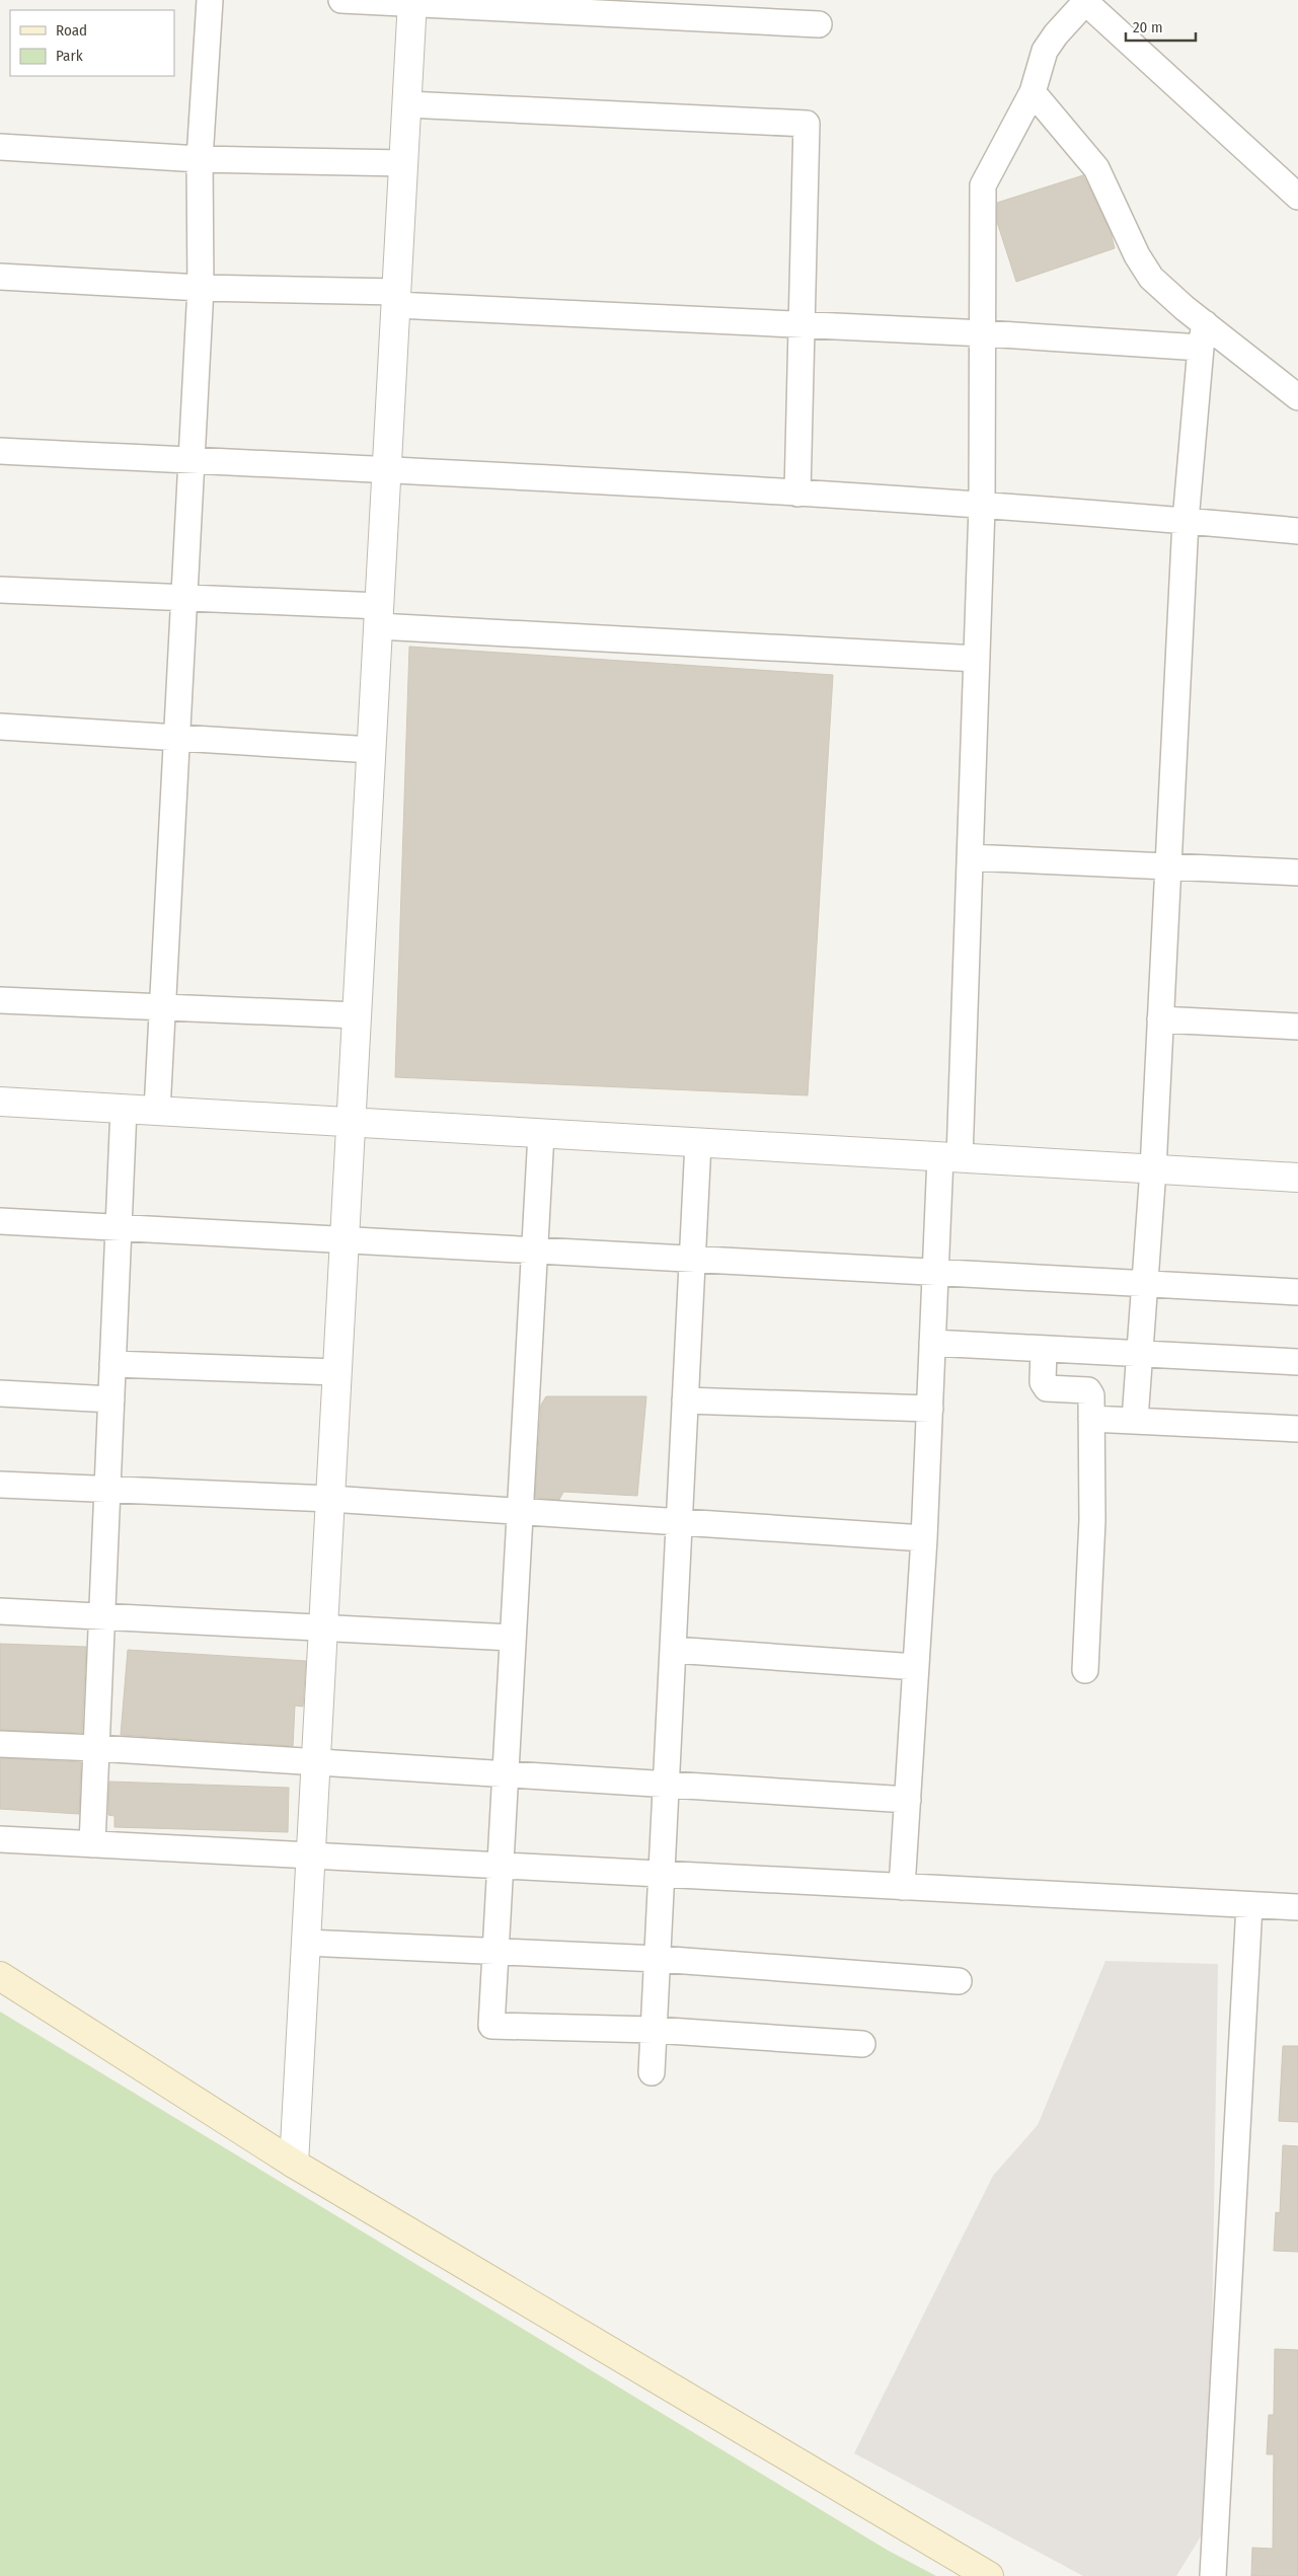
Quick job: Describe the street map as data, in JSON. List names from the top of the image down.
{
  "legend": ["Road", "Park"],
  "scale_bar": "20 m"
}
